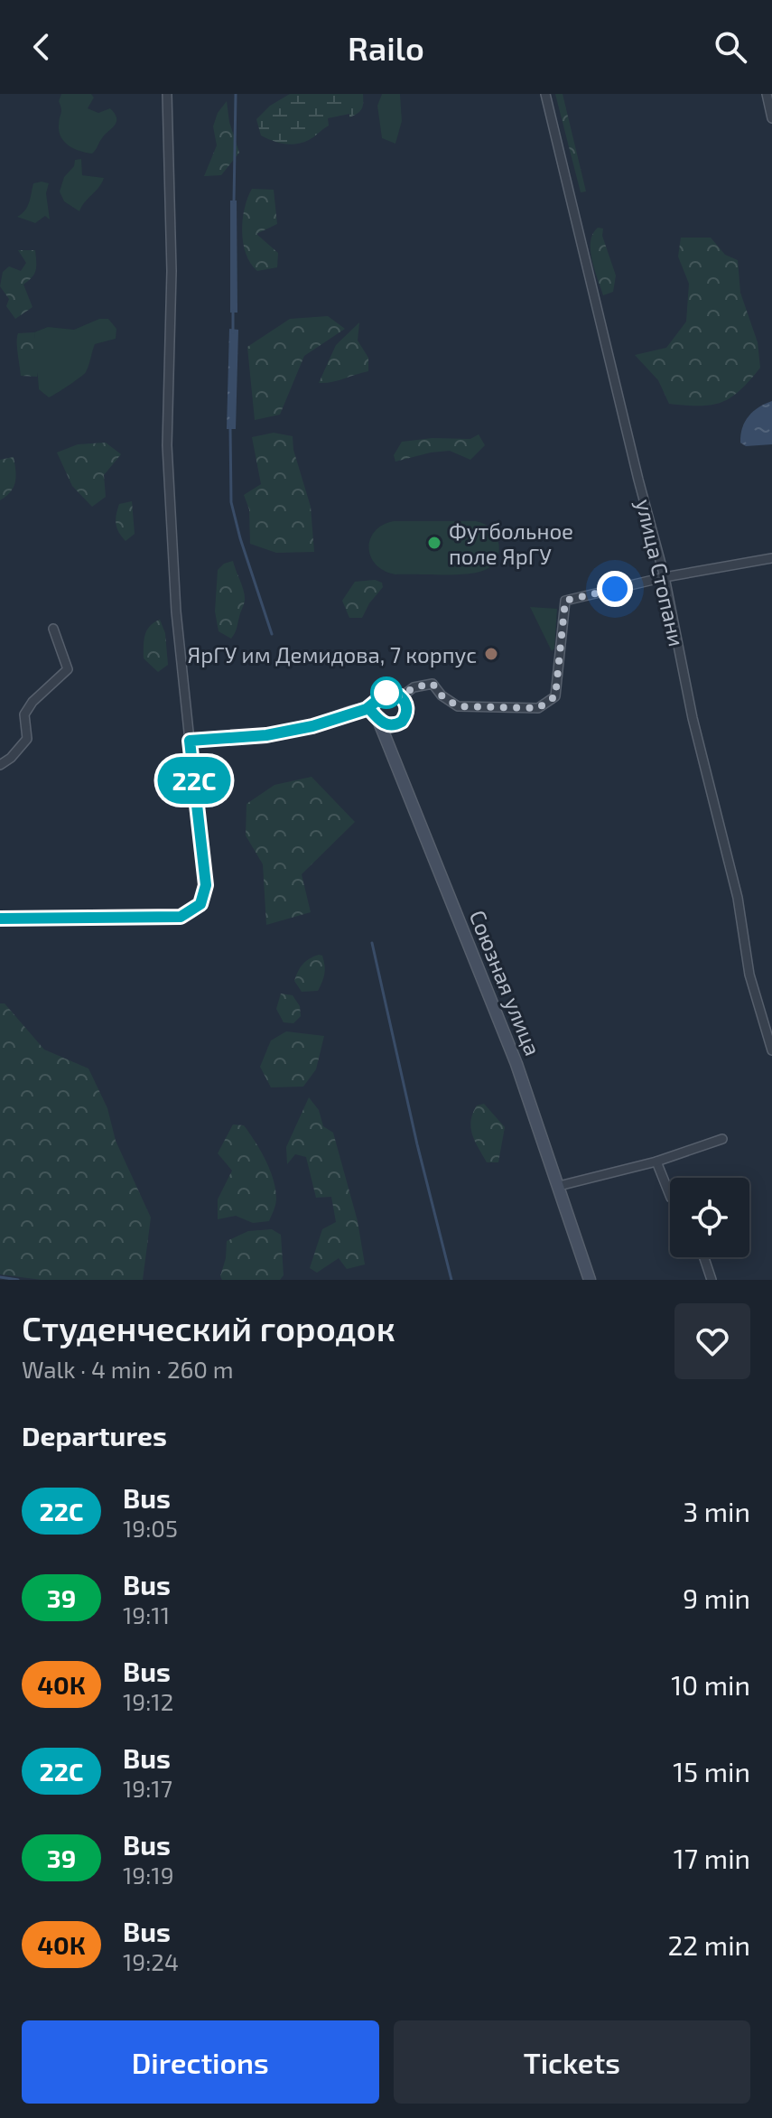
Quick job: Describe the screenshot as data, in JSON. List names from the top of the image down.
{
  "streets": {
    "street": ["улица Стопани", "Союзная улица"]
  },
  "places": ["Футбольное поле ЯрГУ", "ЯрГУ им Демидова, 7 корпус"],
  "lines": ["bus line 22С"],
  "page": {
    "header": "Railo",
    "on_map": "22С",
    "heading": [
      ["Студенческий городок", "Walk · 4 min · 260 m"],
      "Departures"
    ],
    "list": [
      {
        "mark": "22С",
        "name": "Bus",
        "note": "19:05",
        "value": "3 min"
      },
      {
        "mark": "39",
        "name": "Bus",
        "note": "19:11",
        "value": "9 min"
      },
      {
        "mark": "40К",
        "name": "Bus",
        "note": "19:12",
        "value": "10 min"
      },
      {
        "mark": "22С",
        "name": "Bus",
        "note": "19:17",
        "value": "15 min"
      },
      {
        "mark": "39",
        "name": "Bus",
        "note": "19:19",
        "value": "17 min"
      },
      {
        "mark": "40К",
        "name": "Bus",
        "note": "19:24",
        "value": "22 min"
      }
    ],
    "buttons": ["Directions", "Tickets"]
  }
}
